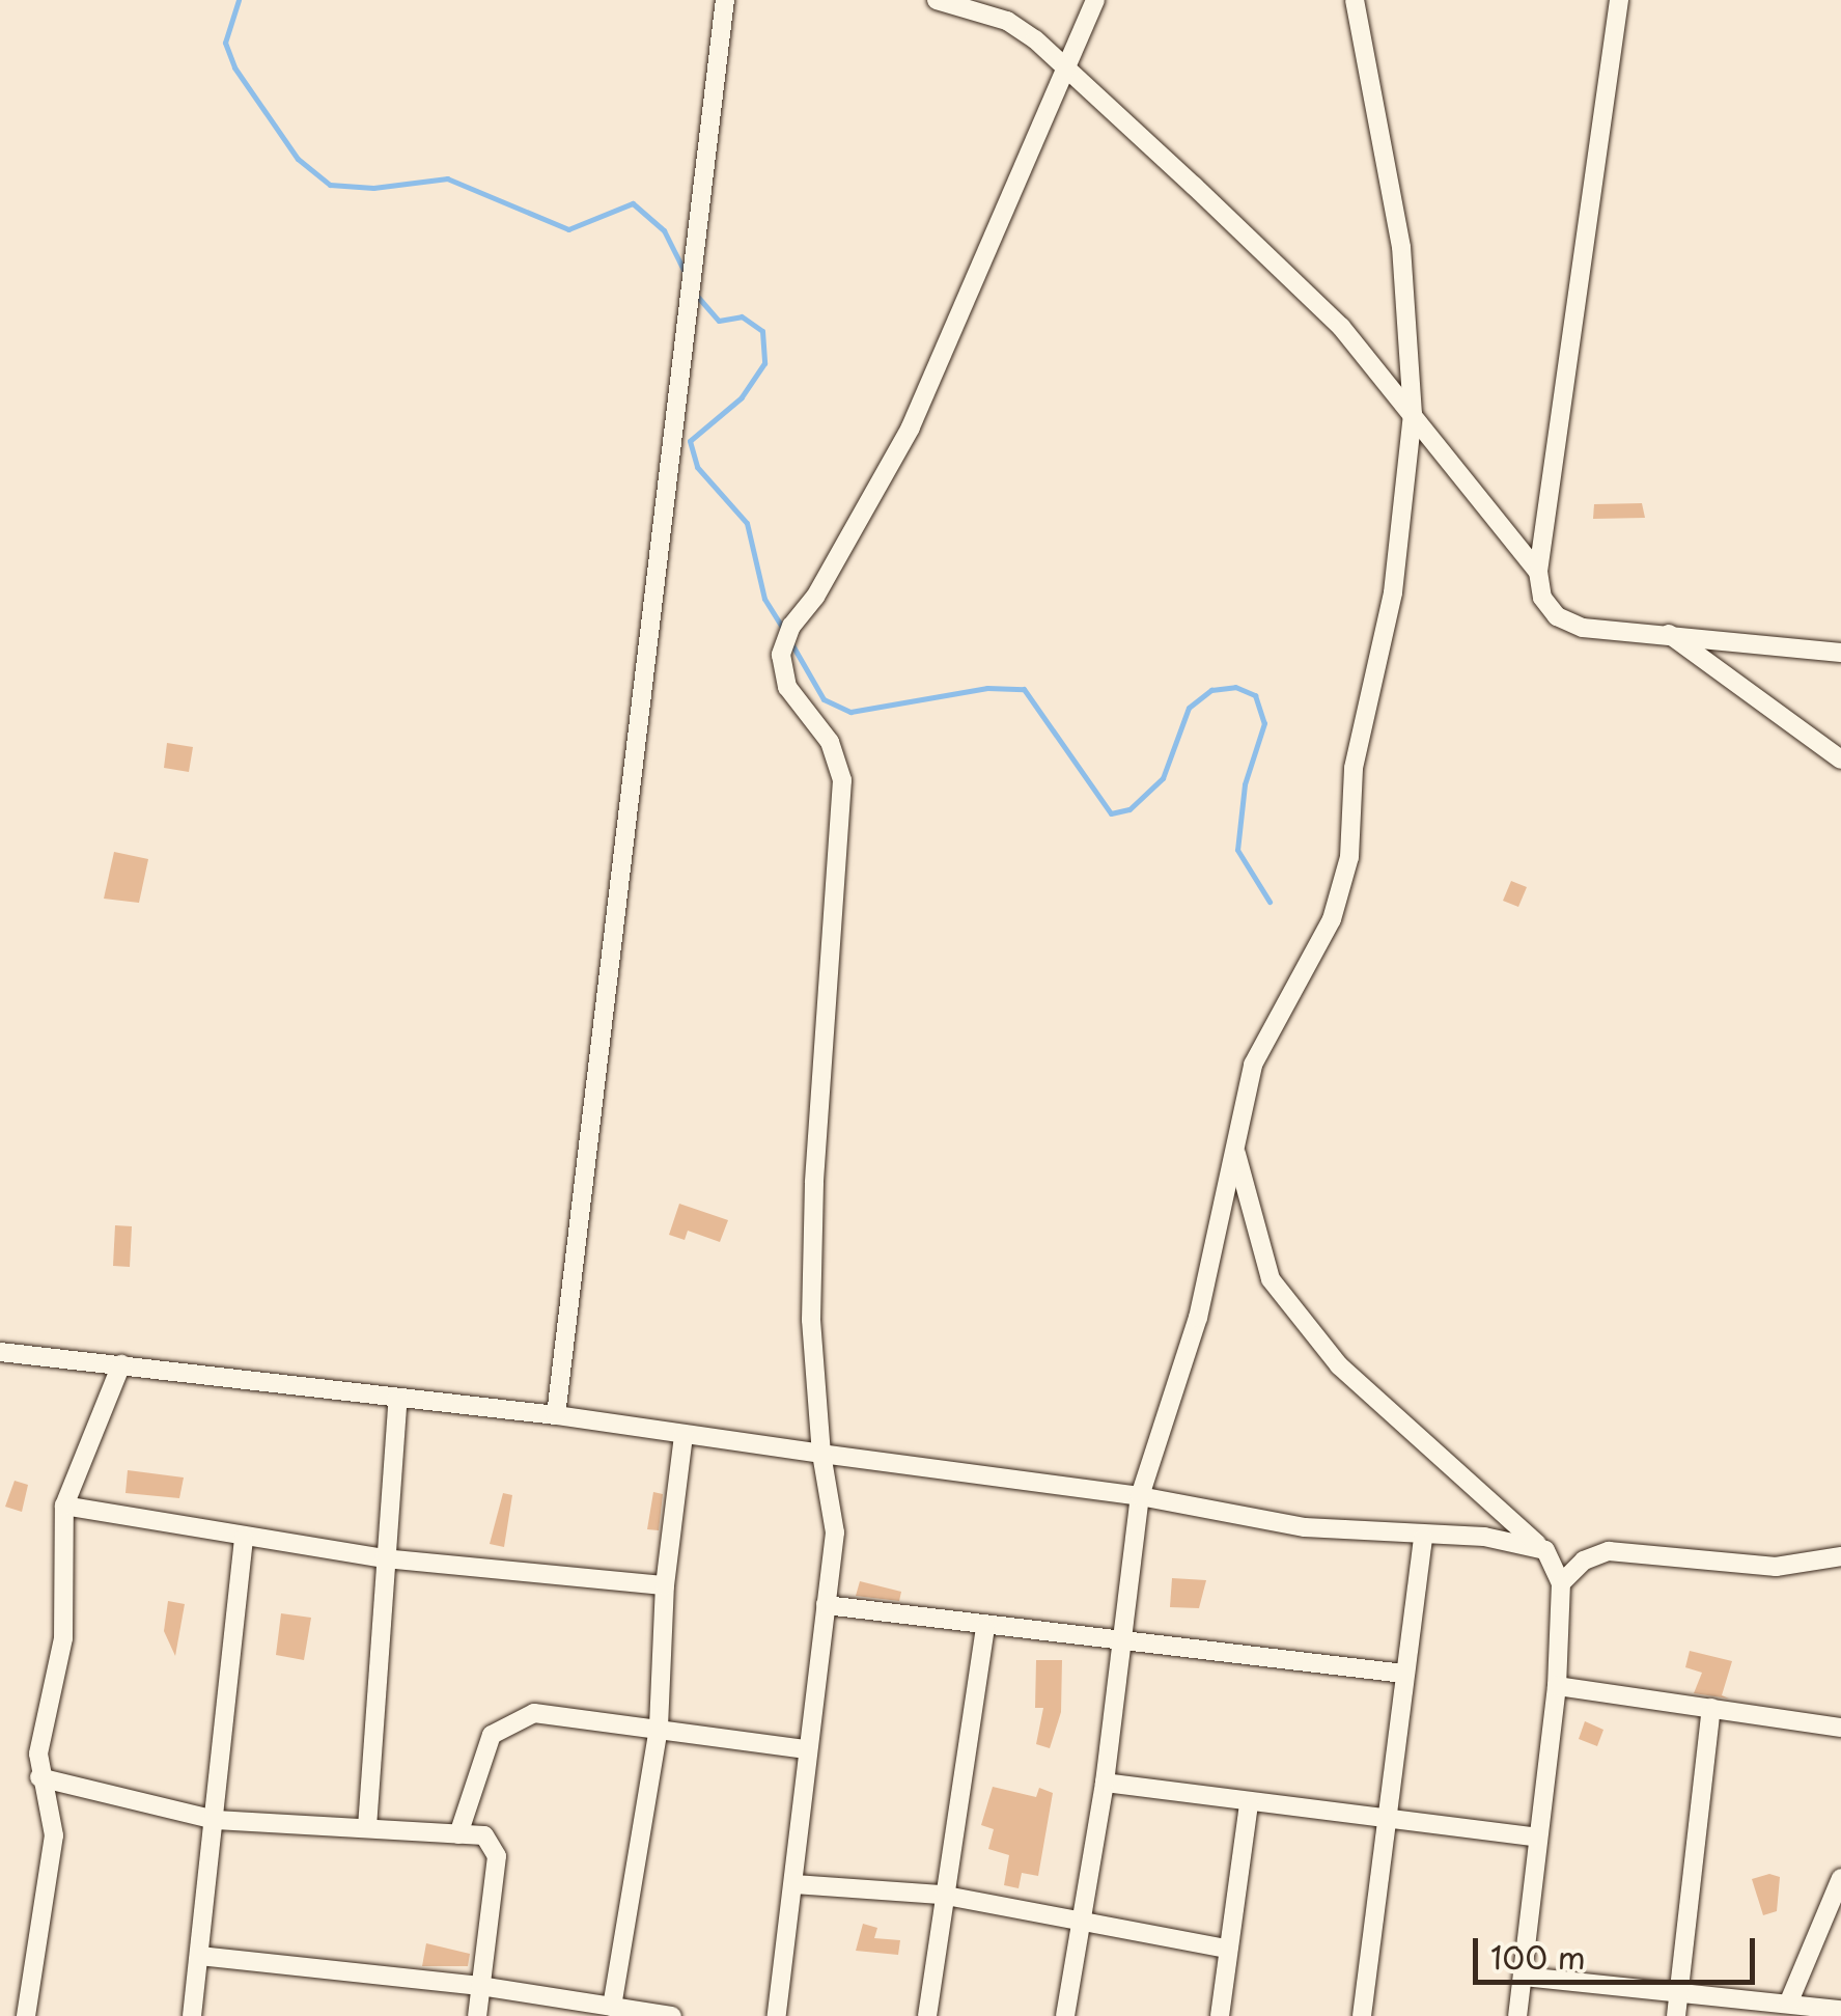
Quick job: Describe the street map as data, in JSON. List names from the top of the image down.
{
  "scale_bar": "100 m"
}
